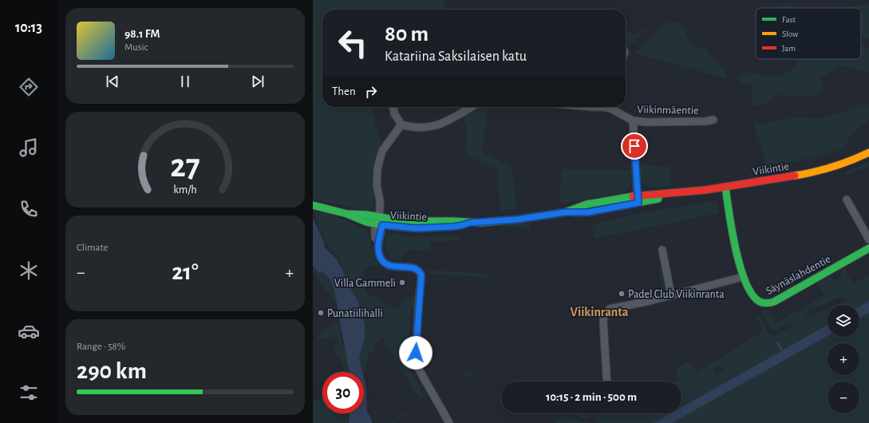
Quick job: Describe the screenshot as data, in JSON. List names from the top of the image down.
{
  "streets": {
    "main road": ["Viikintie", "Säynäslahdentie"],
    "street": ["Viikinmäentie"]
  },
  "crossings": [
    ["Viikintie", "Säynäslahdentie"]
  ],
  "districts": ["Viikinranta"],
  "places": ["Villa Gammeli", "Padel Club Viikinranta", "Punatiilihalli"],
  "legend": ["Fast", "Slow", "Jam"],
  "page": {
    "tabs": "10:13",
    "turn": ["80 m", "Katariina Saksilaisen katu"],
    "song": ["98.1 FM", "Music"],
    "then": "Then",
    "tile": [
      "Climate",
      ["Range · 58%", "290 km"]
    ],
    "heat": ["−", "21°", "+"],
    "map_buttons": ["+", "−"],
    "limit": "30",
    "trip": "10:15 · 2 min · 500 m",
    "gauge": ["27", "km/h"]
  }
}
